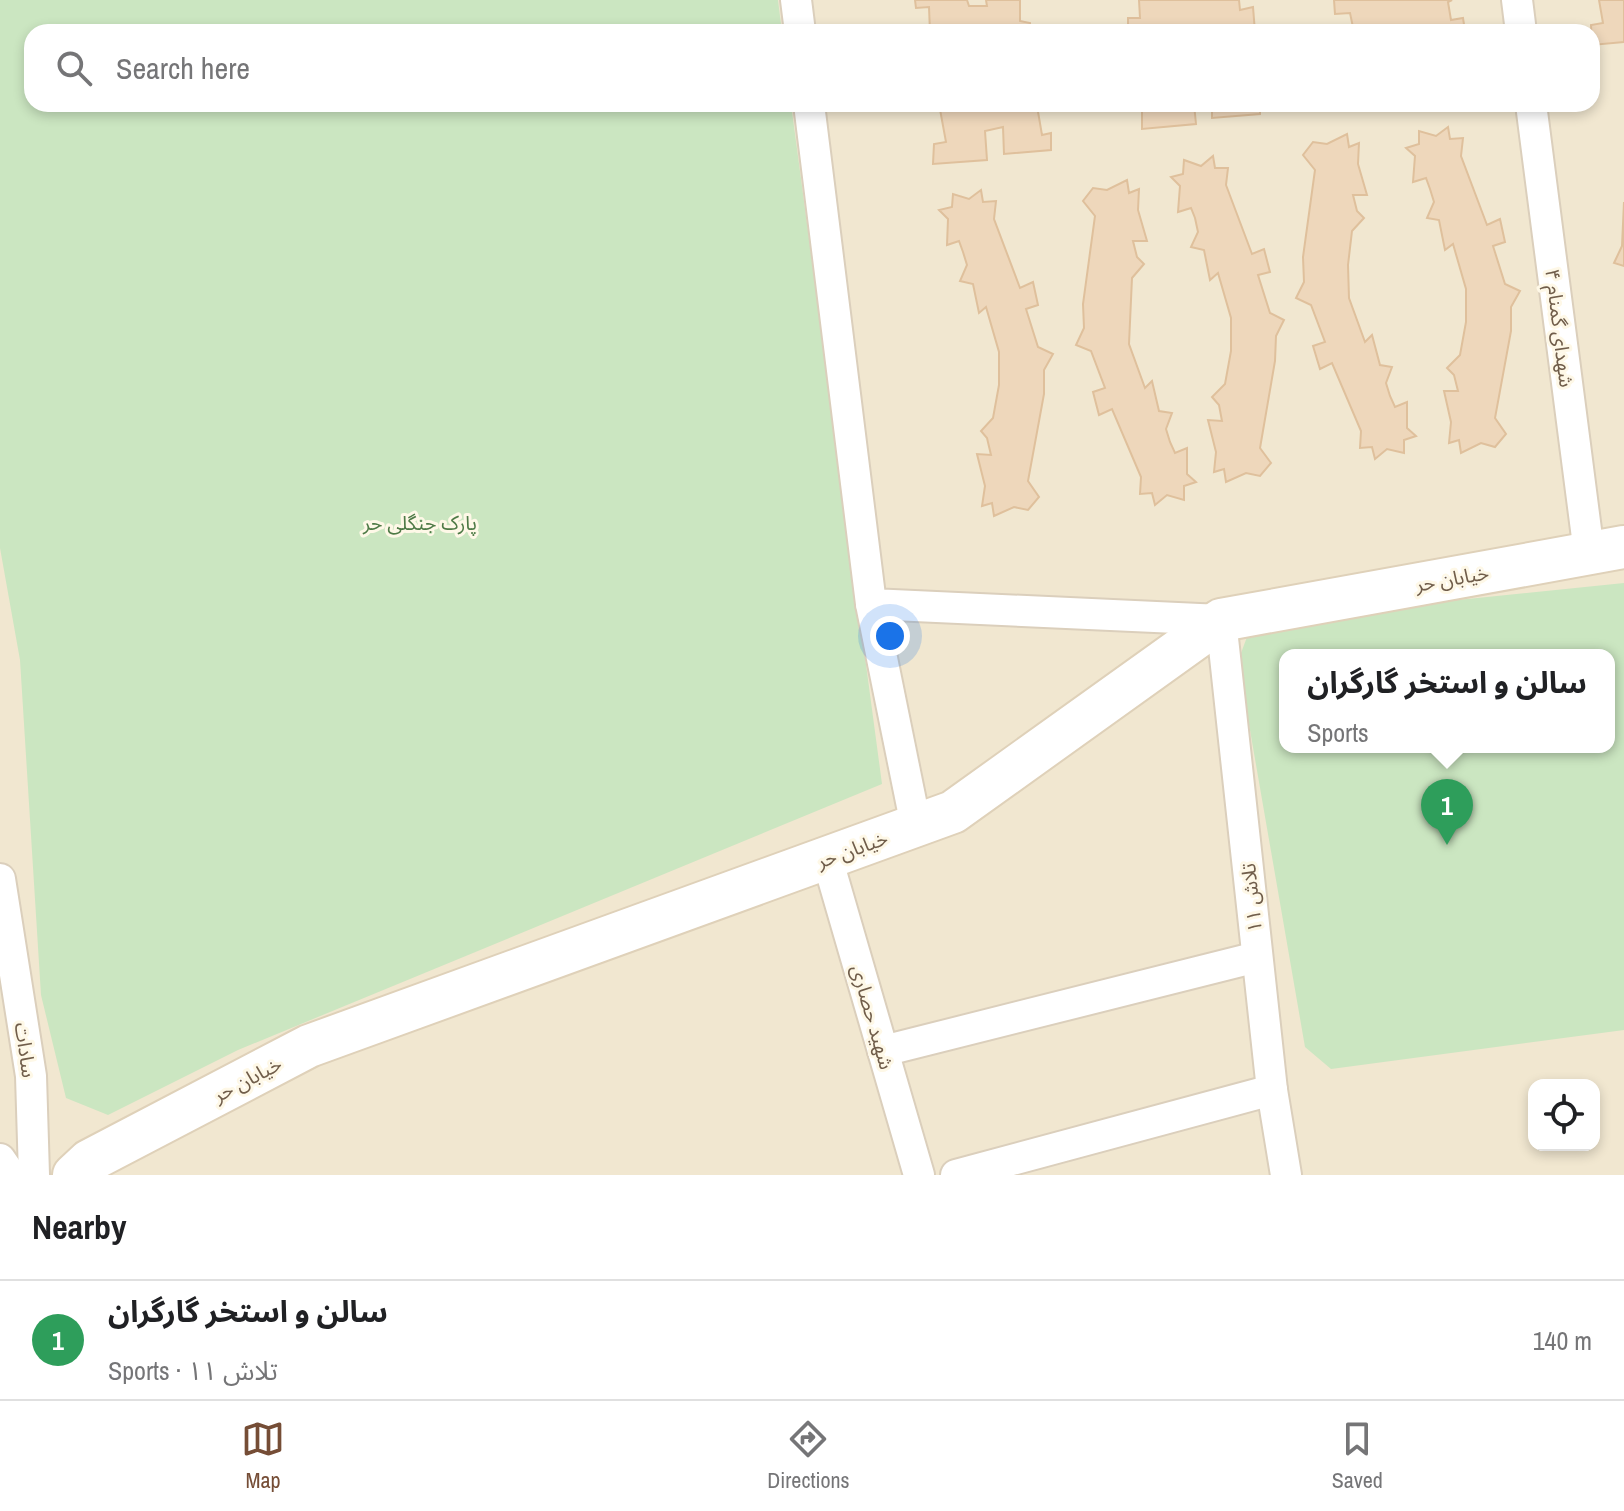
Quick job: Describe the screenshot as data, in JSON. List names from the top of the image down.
{
  "streets": {
    "street": [
      "شهدای گمنام ۴",
      "خیابان حر",
      "تلاش ۱۱",
      "شهید حصاری",
      "سادات"
    ]
  },
  "crossings": [
    ["شهدای گمنام ۴", "خیابان حر"],
    ["خیابان حر", "تلاش ۱۱"],
    ["خیابان حر", "شهید حصاری"]
  ],
  "parks": ["پارک جنگلی حر"],
  "page": {
    "search": "Search here",
    "popup": ["سالن و استخر گارگران", "Sports"],
    "pins": "1",
    "heading": "Nearby",
    "list": [
      {
        "mark": "1",
        "name": "سالن و استخر گارگران",
        "note": "Sports · تلاش ۱۱",
        "value": "140 m"
      }
    ],
    "nav": ["Map", "Directions", "Saved"]
  }
}
